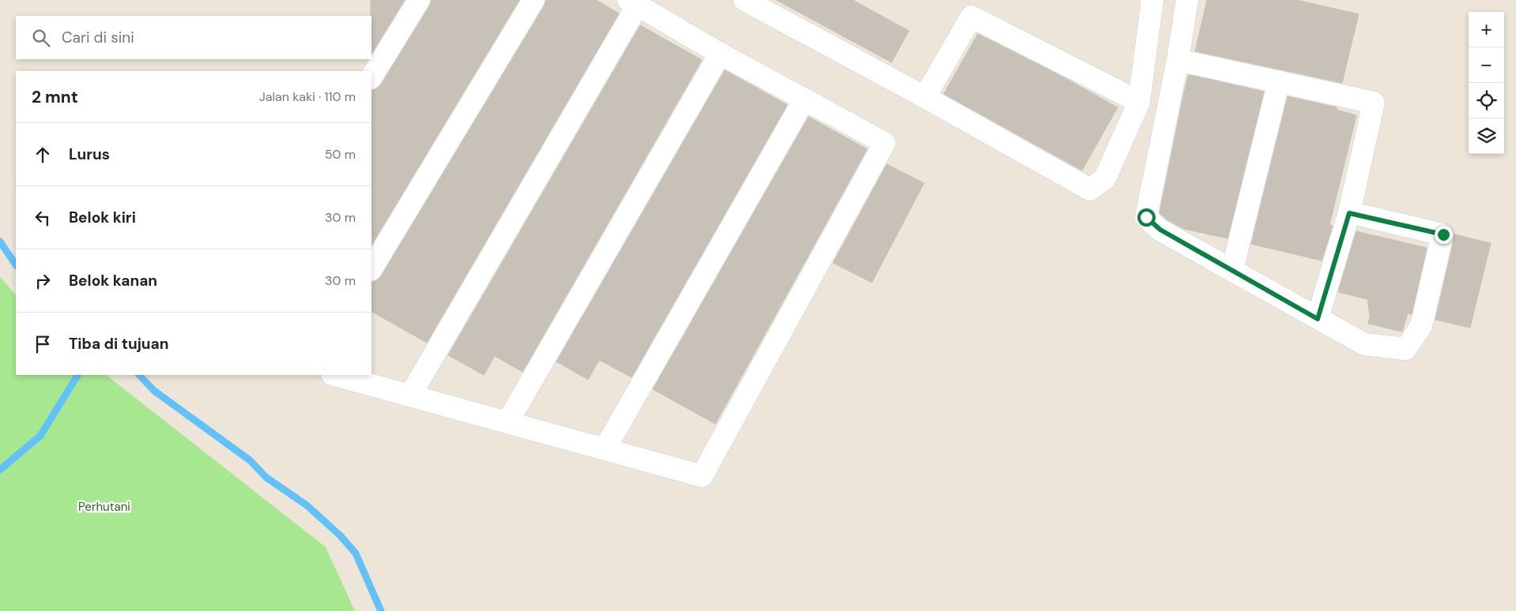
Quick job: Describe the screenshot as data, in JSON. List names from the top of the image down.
{
  "parks": ["Perhutani"],
  "page": {
    "map_buttons": ["+", "−"],
    "search": "Cari di sini",
    "heading": ["2 mnt", "Jalan kaki · 110 m"],
    "list": [
      ["Lurus", "50 m"],
      ["Belok kiri", "30 m"],
      ["Belok kanan", "30 m"],
      "Tiba di tujuan"
    ]
  }
}
